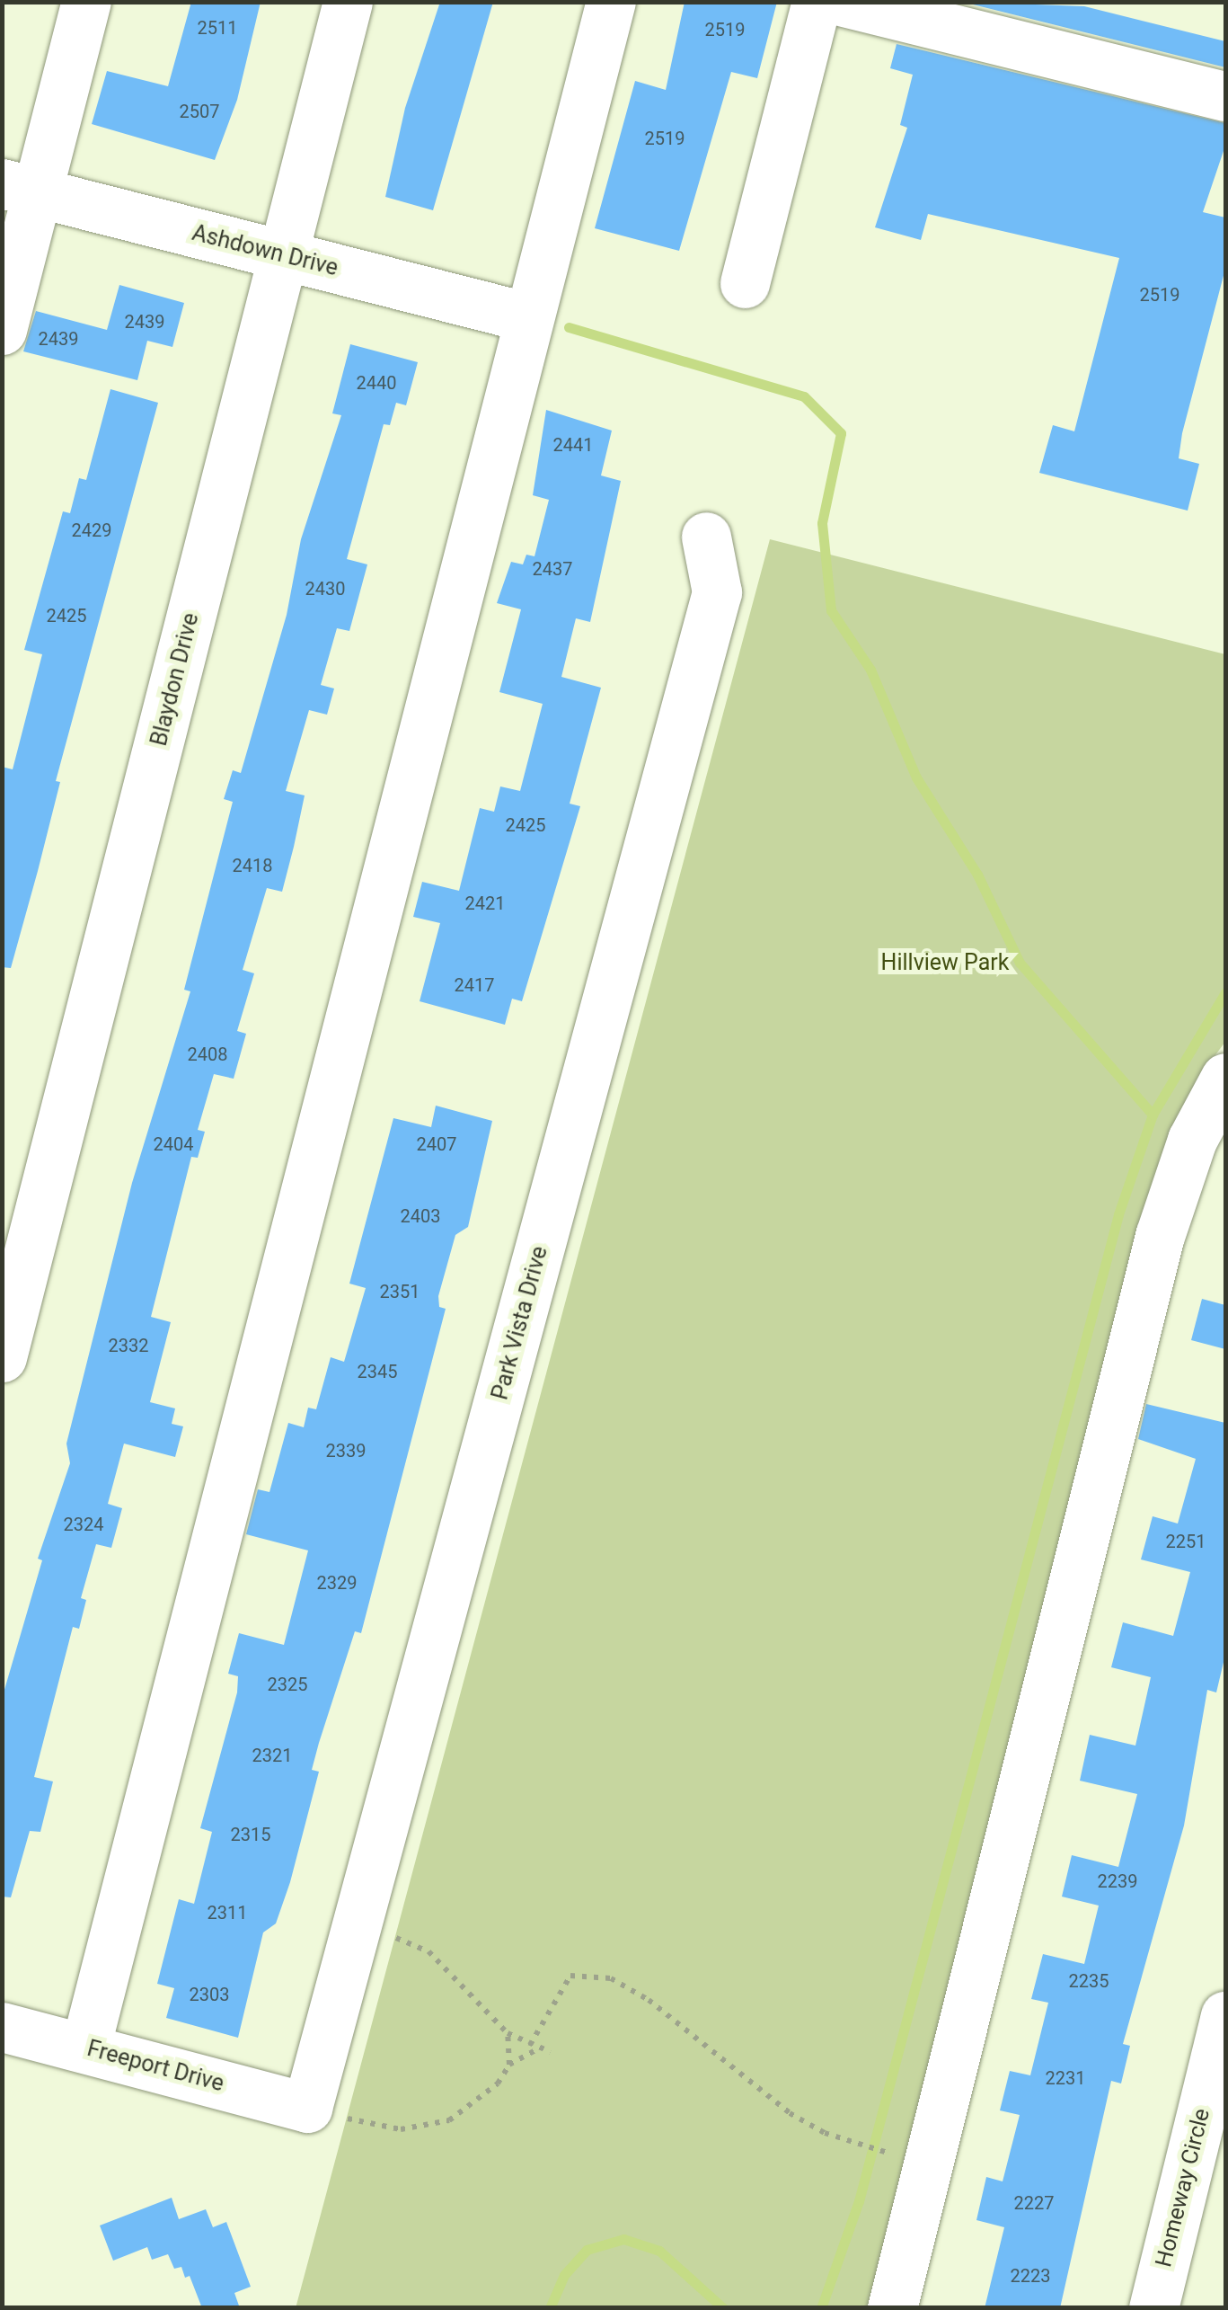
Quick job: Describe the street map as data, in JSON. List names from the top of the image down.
{
  "streets": {
    "street": [
      "Ashdown Drive",
      "Blaydon Drive",
      "Park Vista Drive",
      "Freeport Drive",
      "Homeway Circle"
    ]
  },
  "crossings": [
    ["Ashdown Drive", "Blaydon Drive"],
    ["Park Vista Drive", "Freeport Drive"]
  ],
  "parks": ["Hillview Park"],
  "house_numbers": [
    "2511",
    "2519",
    "2507",
    "2519",
    "2519",
    "2439",
    "2439",
    "2440",
    "2441",
    "2429",
    "2437",
    "2430",
    "2425",
    "2425",
    "2418",
    "2421",
    "2417",
    "2408",
    "2404",
    "2407",
    "2403",
    "2351",
    "2332",
    "2345",
    "2339",
    "2324",
    "2251",
    "2329",
    "2325",
    "2321",
    "2315",
    "2239",
    "2311",
    "2235",
    "2303",
    "2231",
    "2227",
    "2223"
  ]
}
